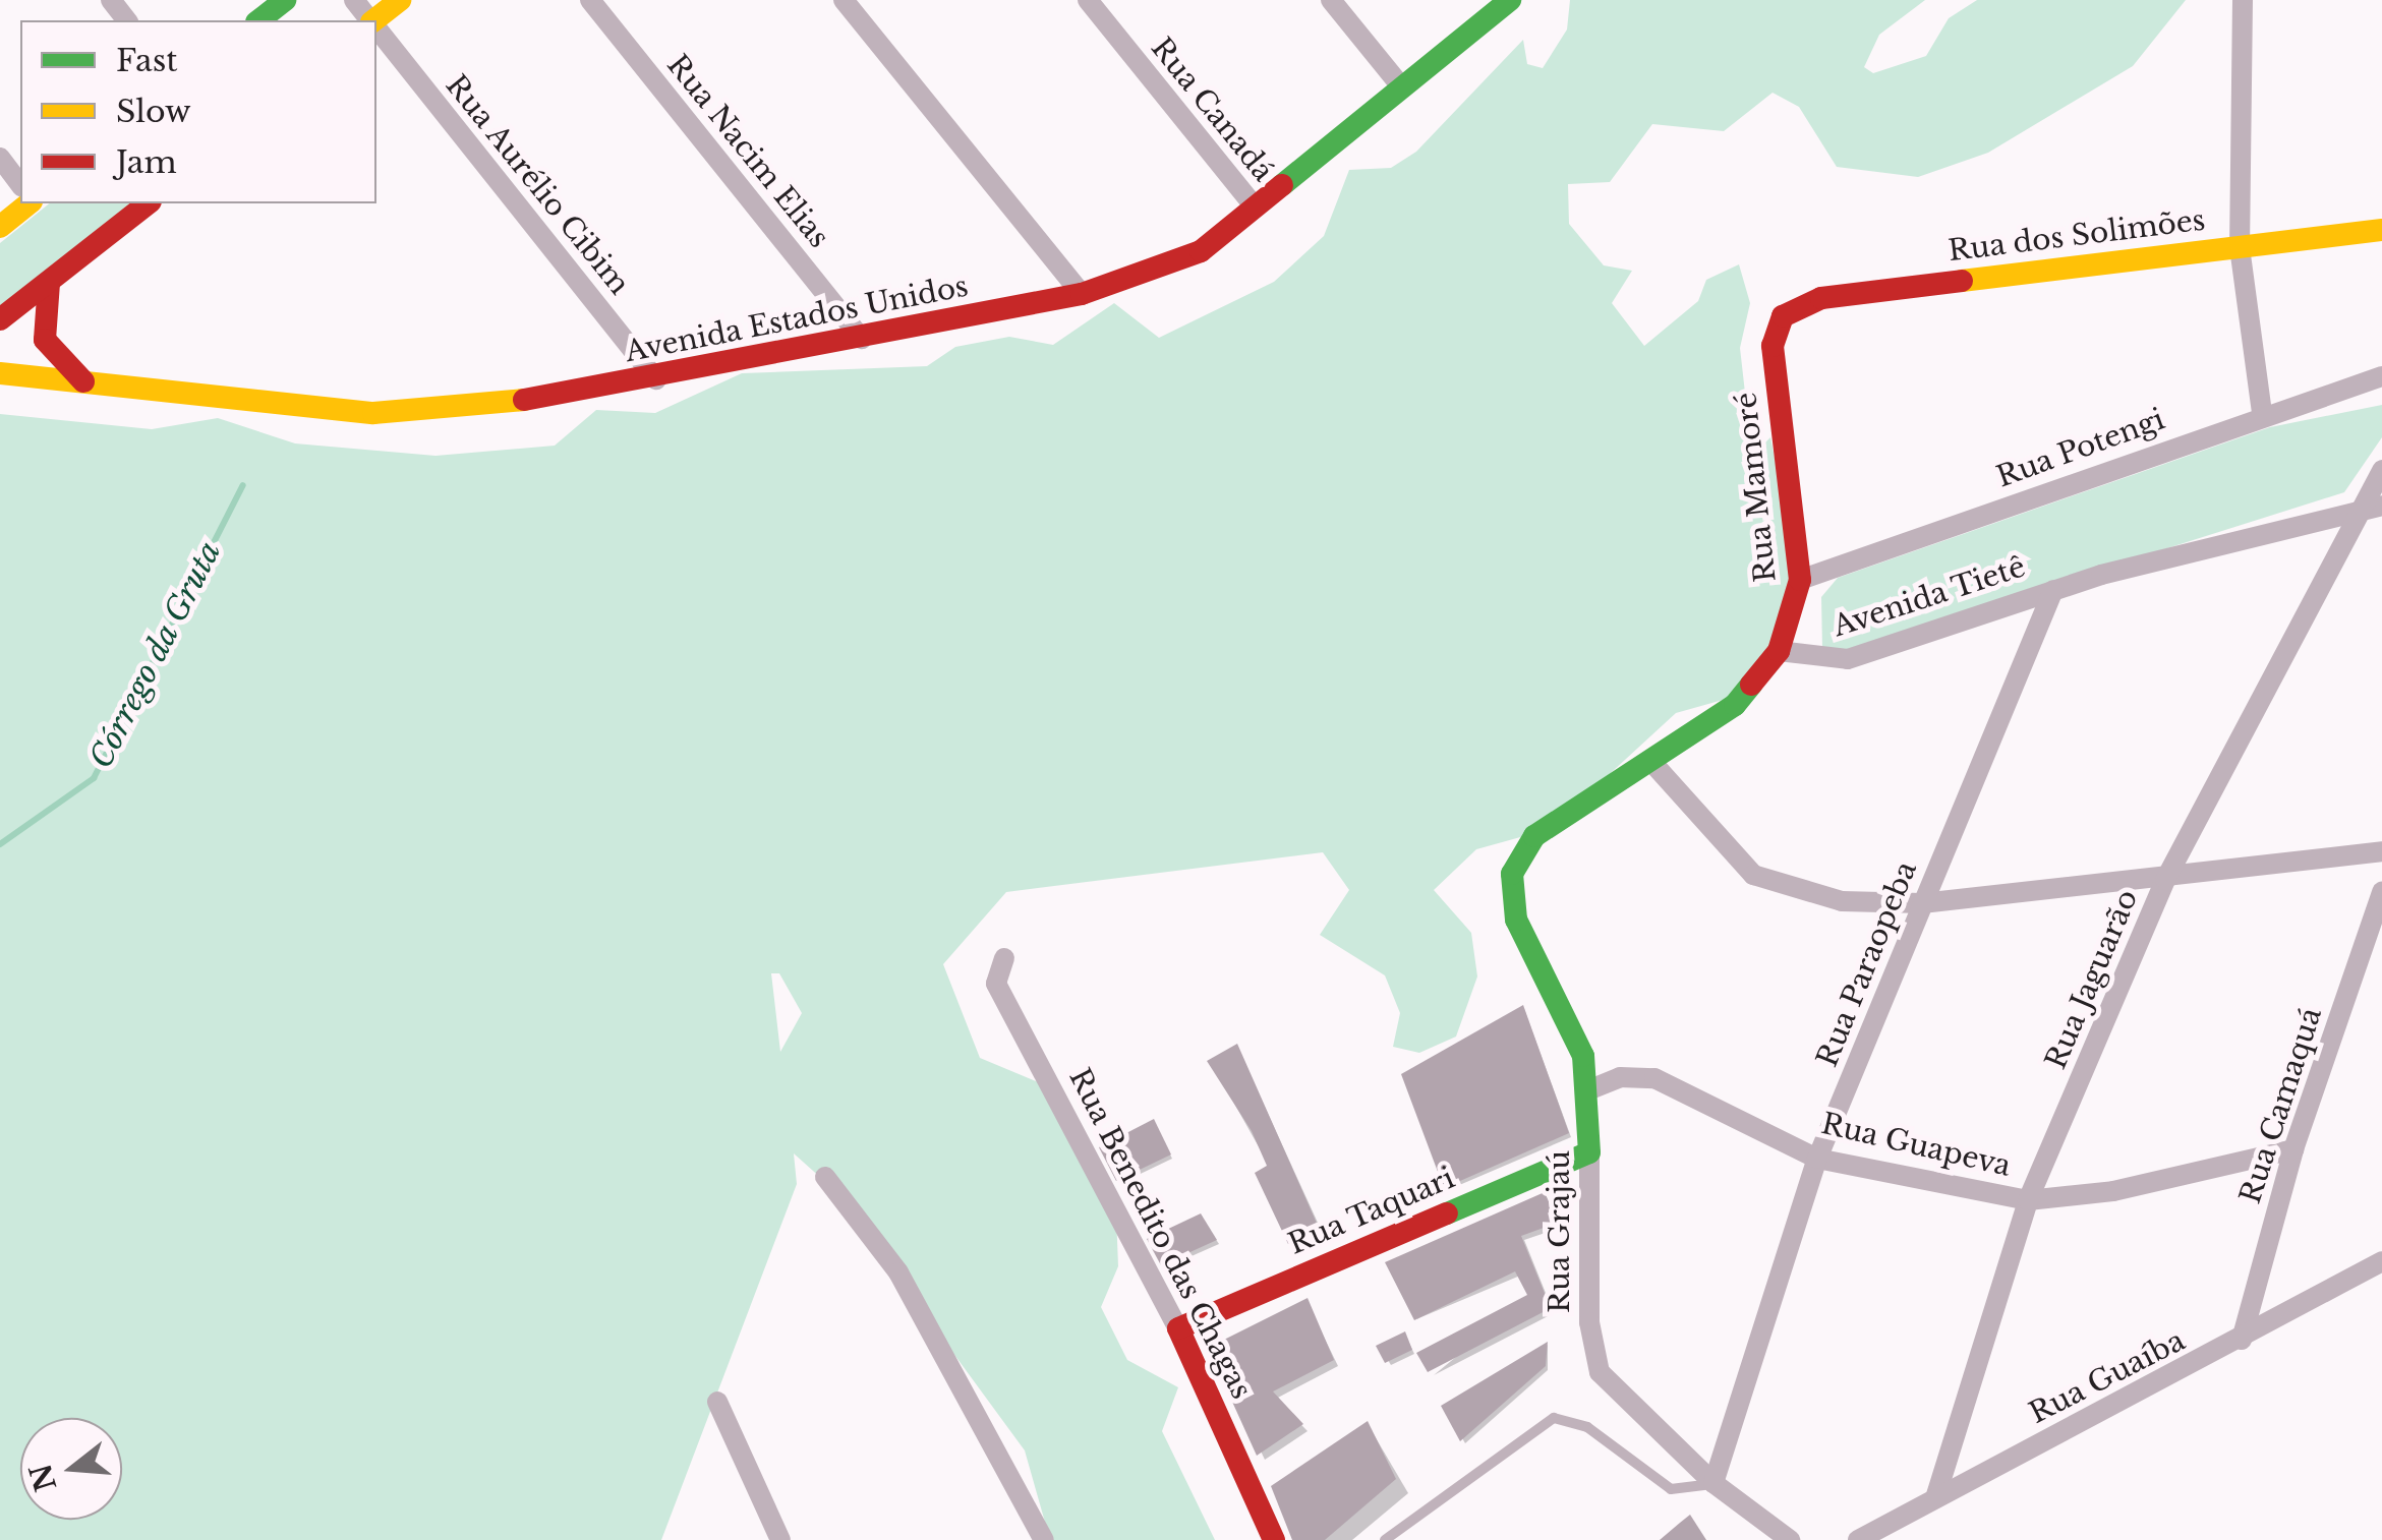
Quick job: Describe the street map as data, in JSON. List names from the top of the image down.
{
  "streets": {
    "street": [
      "Rua Canadá",
      "Rua Nacim Elias",
      "Rua Aurélio Cibim",
      "Rua dos Solimões",
      "Avenida Estados Unidos",
      "Rua Potengi",
      "Rua Mamoré",
      "Avenida Tietê",
      "Rua Paraopeba",
      "Rua Jaguarão",
      "Rua Camaquá",
      "Rua Guapeva",
      "Rua Taquari",
      "Rua Grajaú",
      "Rua Benedito das Chagas",
      "Rua Guaíba"
    ]
  },
  "crossings": [
    ["Rua Canadá", "Avenida Estados Unidos"],
    ["Rua Nacim Elias", "Avenida Estados Unidos"],
    ["Rua Aurélio Cibim", "Avenida Estados Unidos"],
    ["Rua dos Solimões", "Rua Mamoré"],
    ["Rua Potengi", "Rua Mamoré"],
    ["Rua Mamoré", "Avenida Tietê"],
    ["Avenida Tietê", "Rua Paraopeba"],
    ["Avenida Tietê", "Rua Jaguarão"],
    ["Rua Paraopeba", "Rua Guapeva"],
    ["Rua Paraopeba", "Rua Grajaú"],
    ["Rua Jaguarão", "Rua Guapeva"],
    ["Rua Jaguarão", "Rua Guaíba"],
    ["Rua Camaquá", "Rua Guapeva"],
    ["Rua Camaquá", "Rua Guaíba"],
    ["Rua Guapeva", "Rua Grajaú"],
    ["Rua Taquari", "Rua Grajaú"],
    ["Rua Taquari", "Rua Benedito das Chagas"]
  ],
  "water": ["Córrego da Gruta"],
  "legend": ["Fast", "Slow", "Jam"],
  "north": "left"
}
